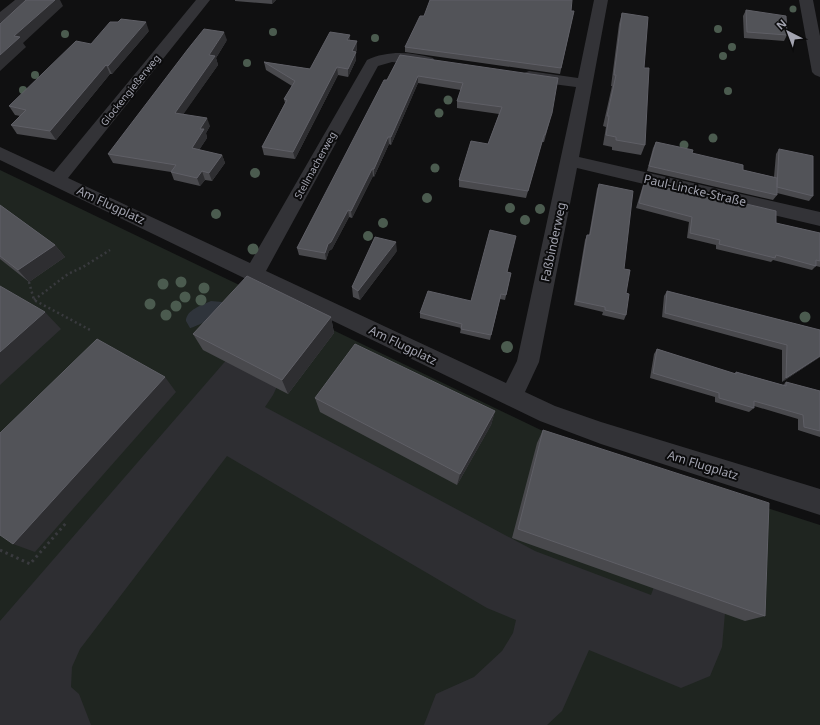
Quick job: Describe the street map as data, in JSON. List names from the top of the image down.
{
  "streets": {
    "street": [
      "Glockengießerweg",
      "Stellmacherweg",
      "Paul-Lincke-Straße",
      "Am Flugplatz",
      "Faßbinderweg"
    ]
  },
  "crossings": [
    ["Glockengießerweg", "Am Flugplatz"],
    ["Stellmacherweg", "Am Flugplatz"],
    ["Paul-Lincke-Straße", "Faßbinderweg"],
    ["Am Flugplatz", "Faßbinderweg"]
  ],
  "north": "top left"
}
